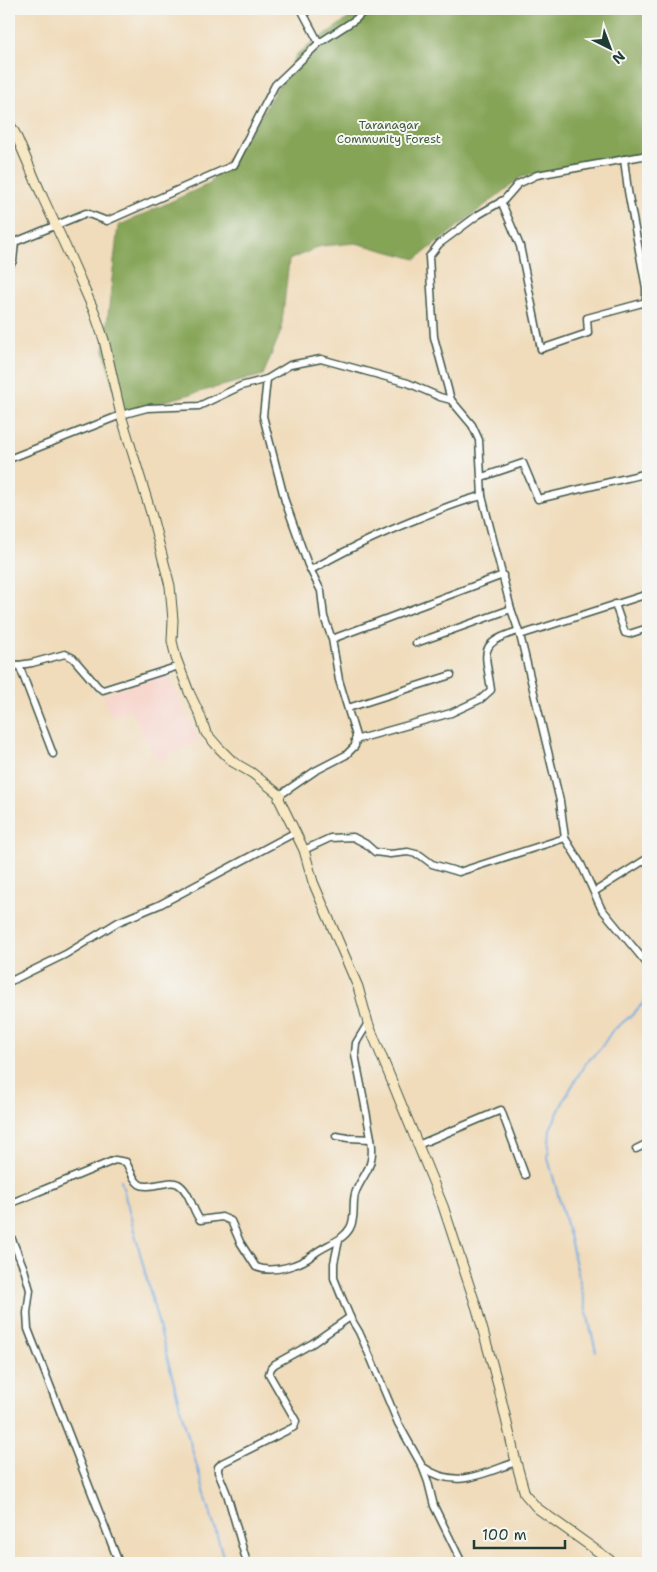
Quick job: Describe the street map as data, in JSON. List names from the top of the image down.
{
  "parks": ["Taranagar Community Forest"],
  "scale_bar": "100 m",
  "north": "bottom right"
}
